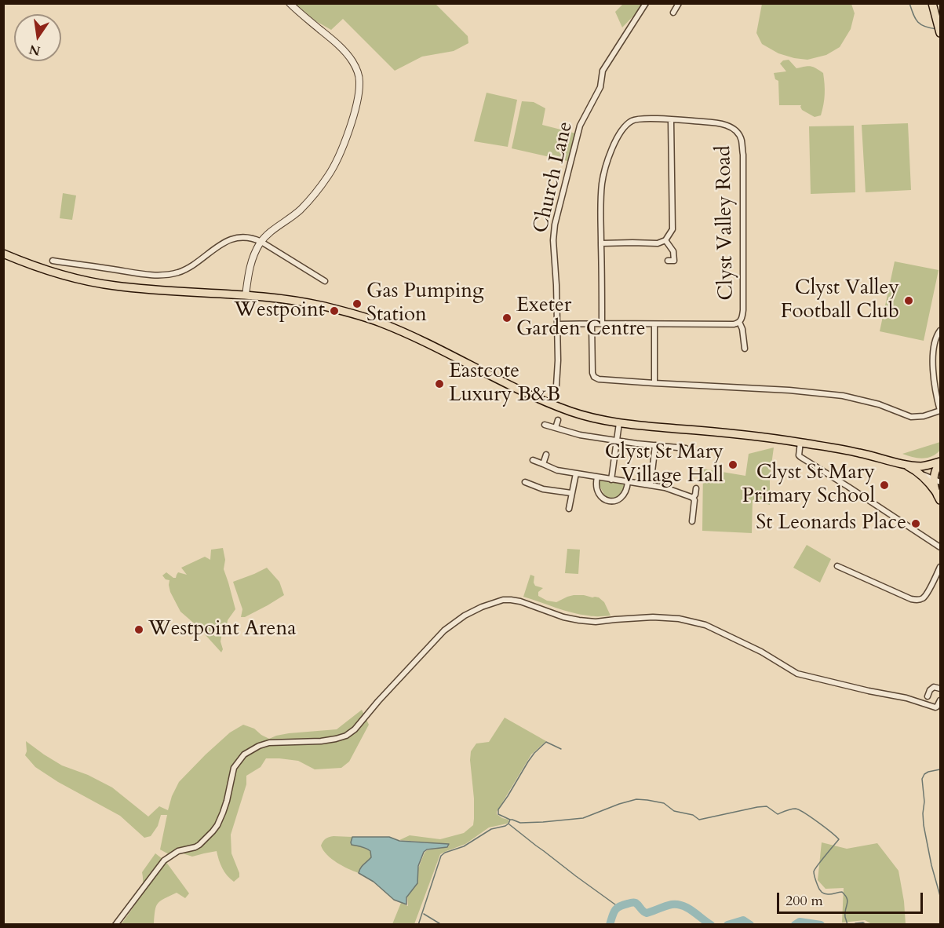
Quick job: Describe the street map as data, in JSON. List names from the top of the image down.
{
  "streets": {
    "street": ["Church Lane", "Clyst Valley Road"]
  },
  "crossings": [
    ["Church Lane", "Clyst Valley Road"]
  ],
  "places": [
    "Clyst Valley Football Club",
    "Gas Pumping Station",
    "Westpoint",
    "Exeter Garden Centre",
    "Eastcote Luxury B&B",
    "Clyst St Mary Village Hall",
    "Clyst St Mary Primary School",
    "St Leonards Place",
    "Westpoint Arena"
  ],
  "scale_bar": "200 m",
  "north": "bottom"
}
